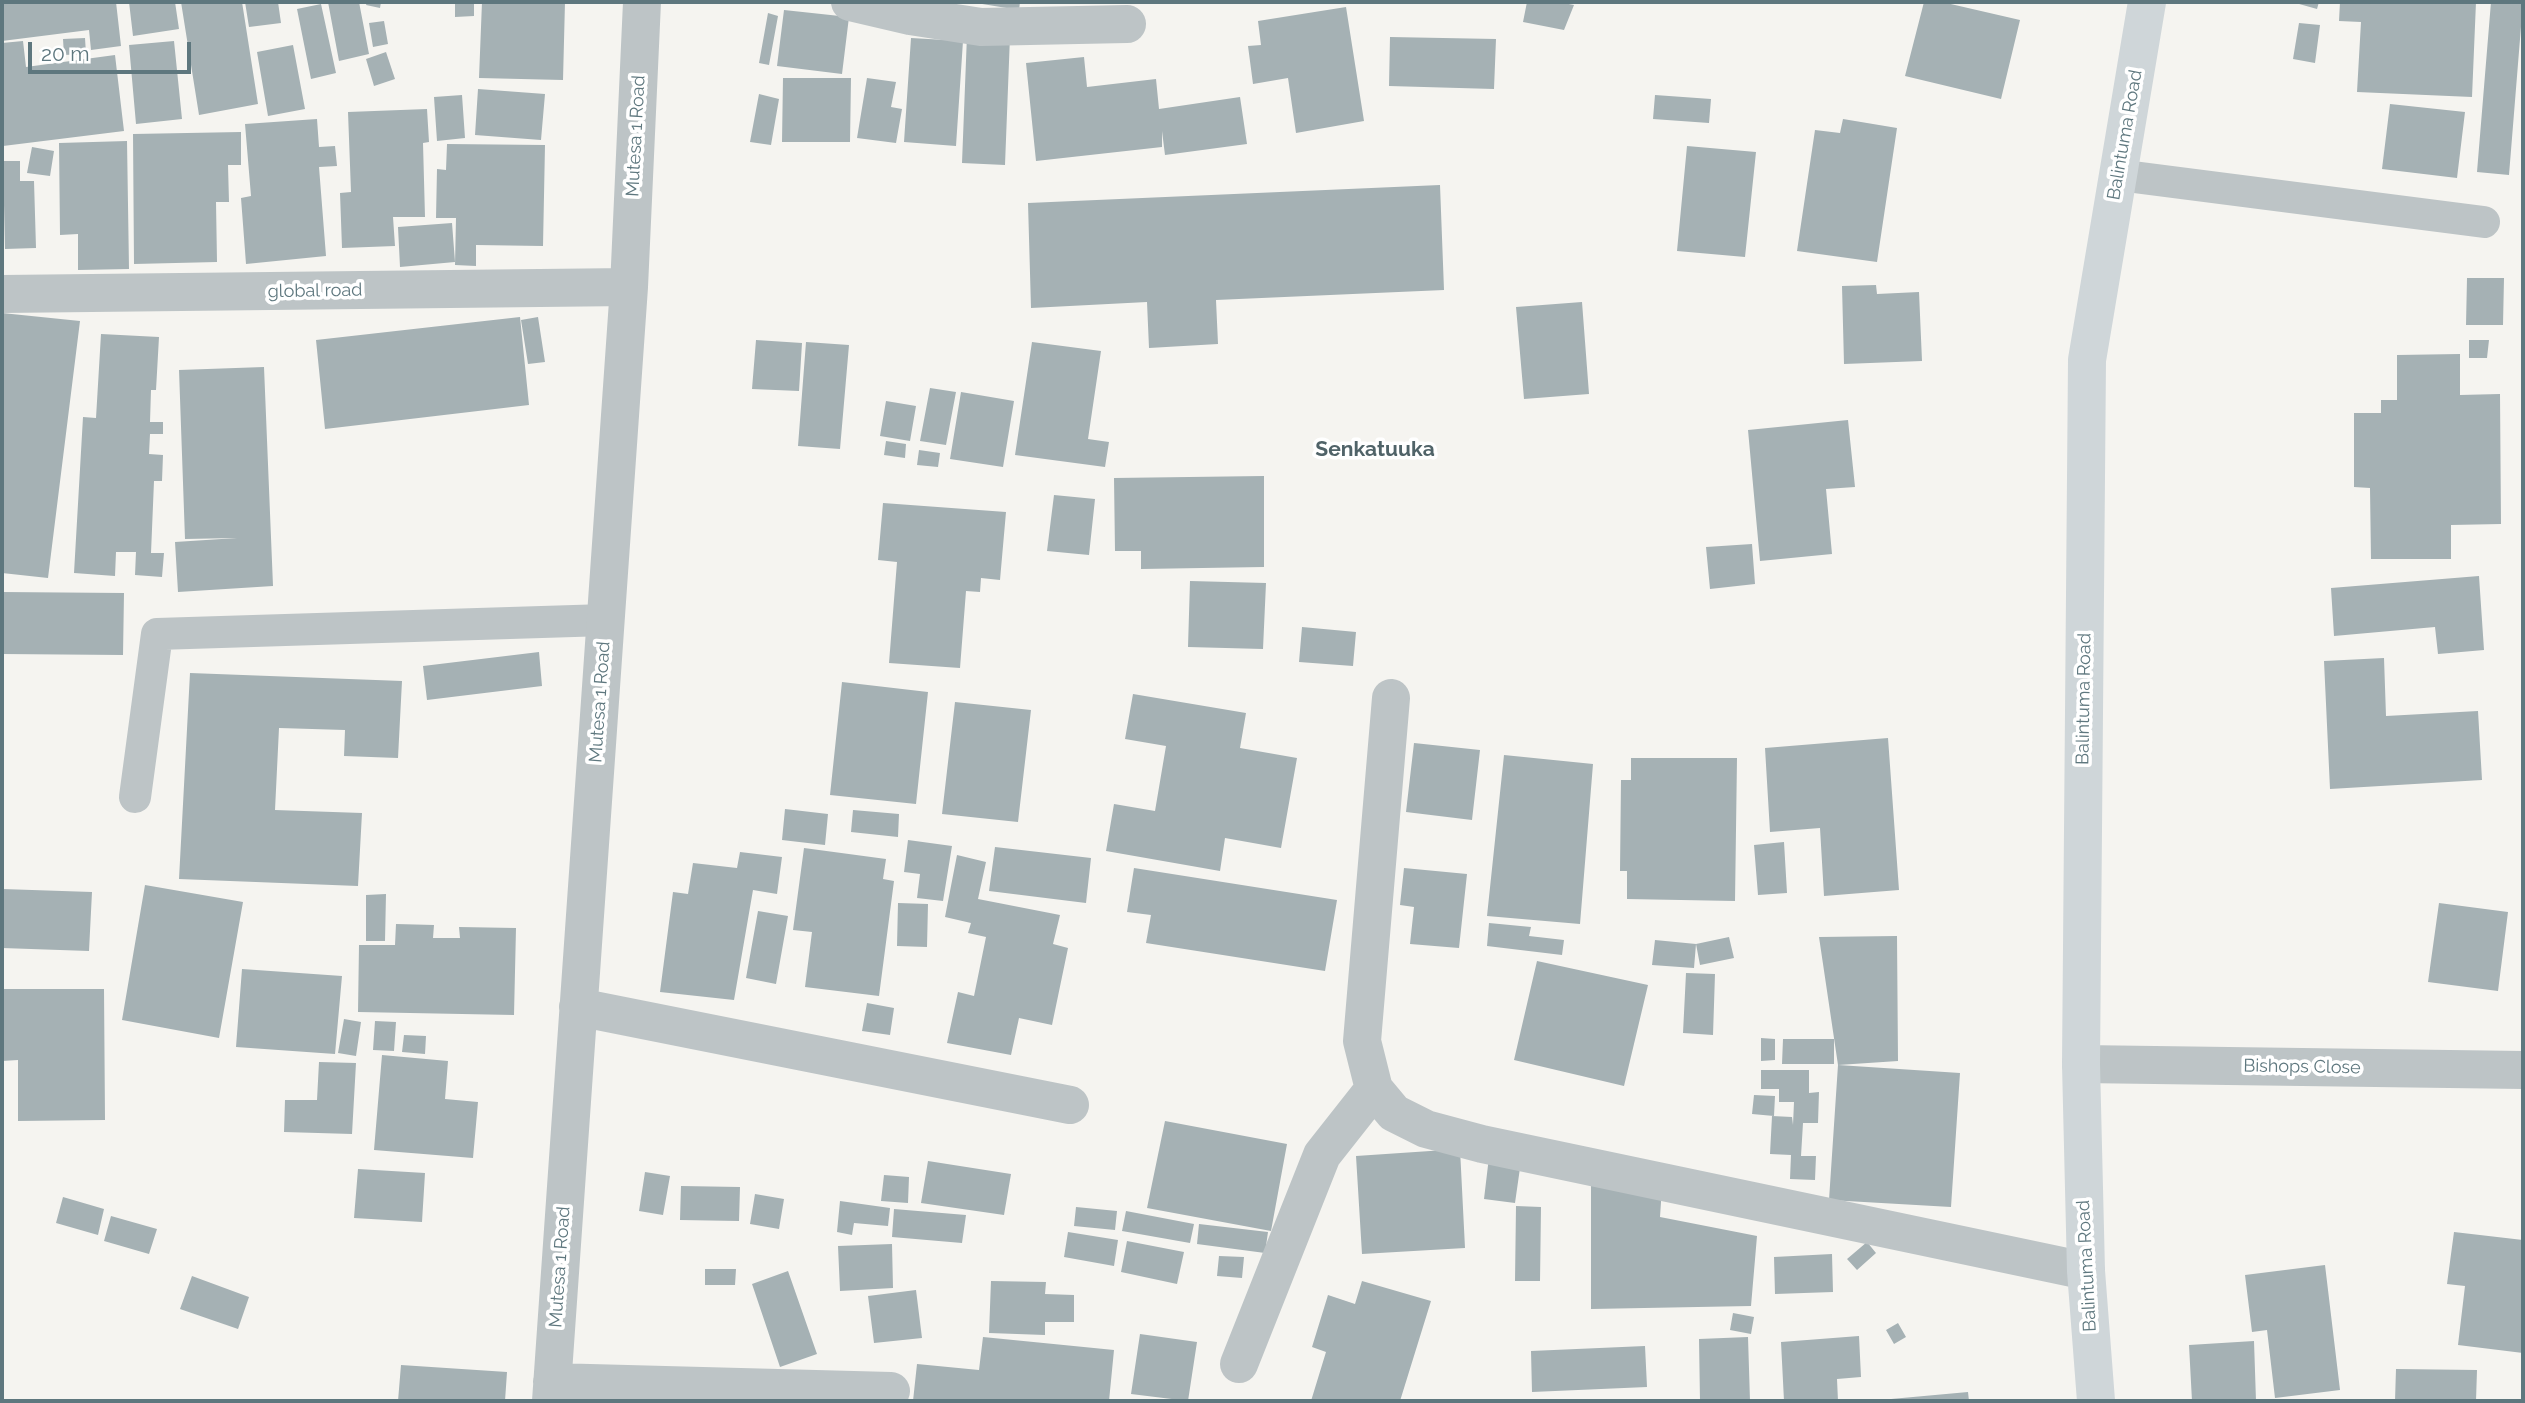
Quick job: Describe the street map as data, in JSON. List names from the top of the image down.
{
  "streets": {
    "main road": ["Balintuma Road"],
    "street": ["Mutesa 1 Road", "global road", "Bishops Close"]
  },
  "crossings": [
    ["Balintuma Road", "Bishops Close"],
    ["Mutesa 1 Road", "global road"]
  ],
  "districts": ["Senkatuuka"],
  "scale_bar": "20 m"
}
